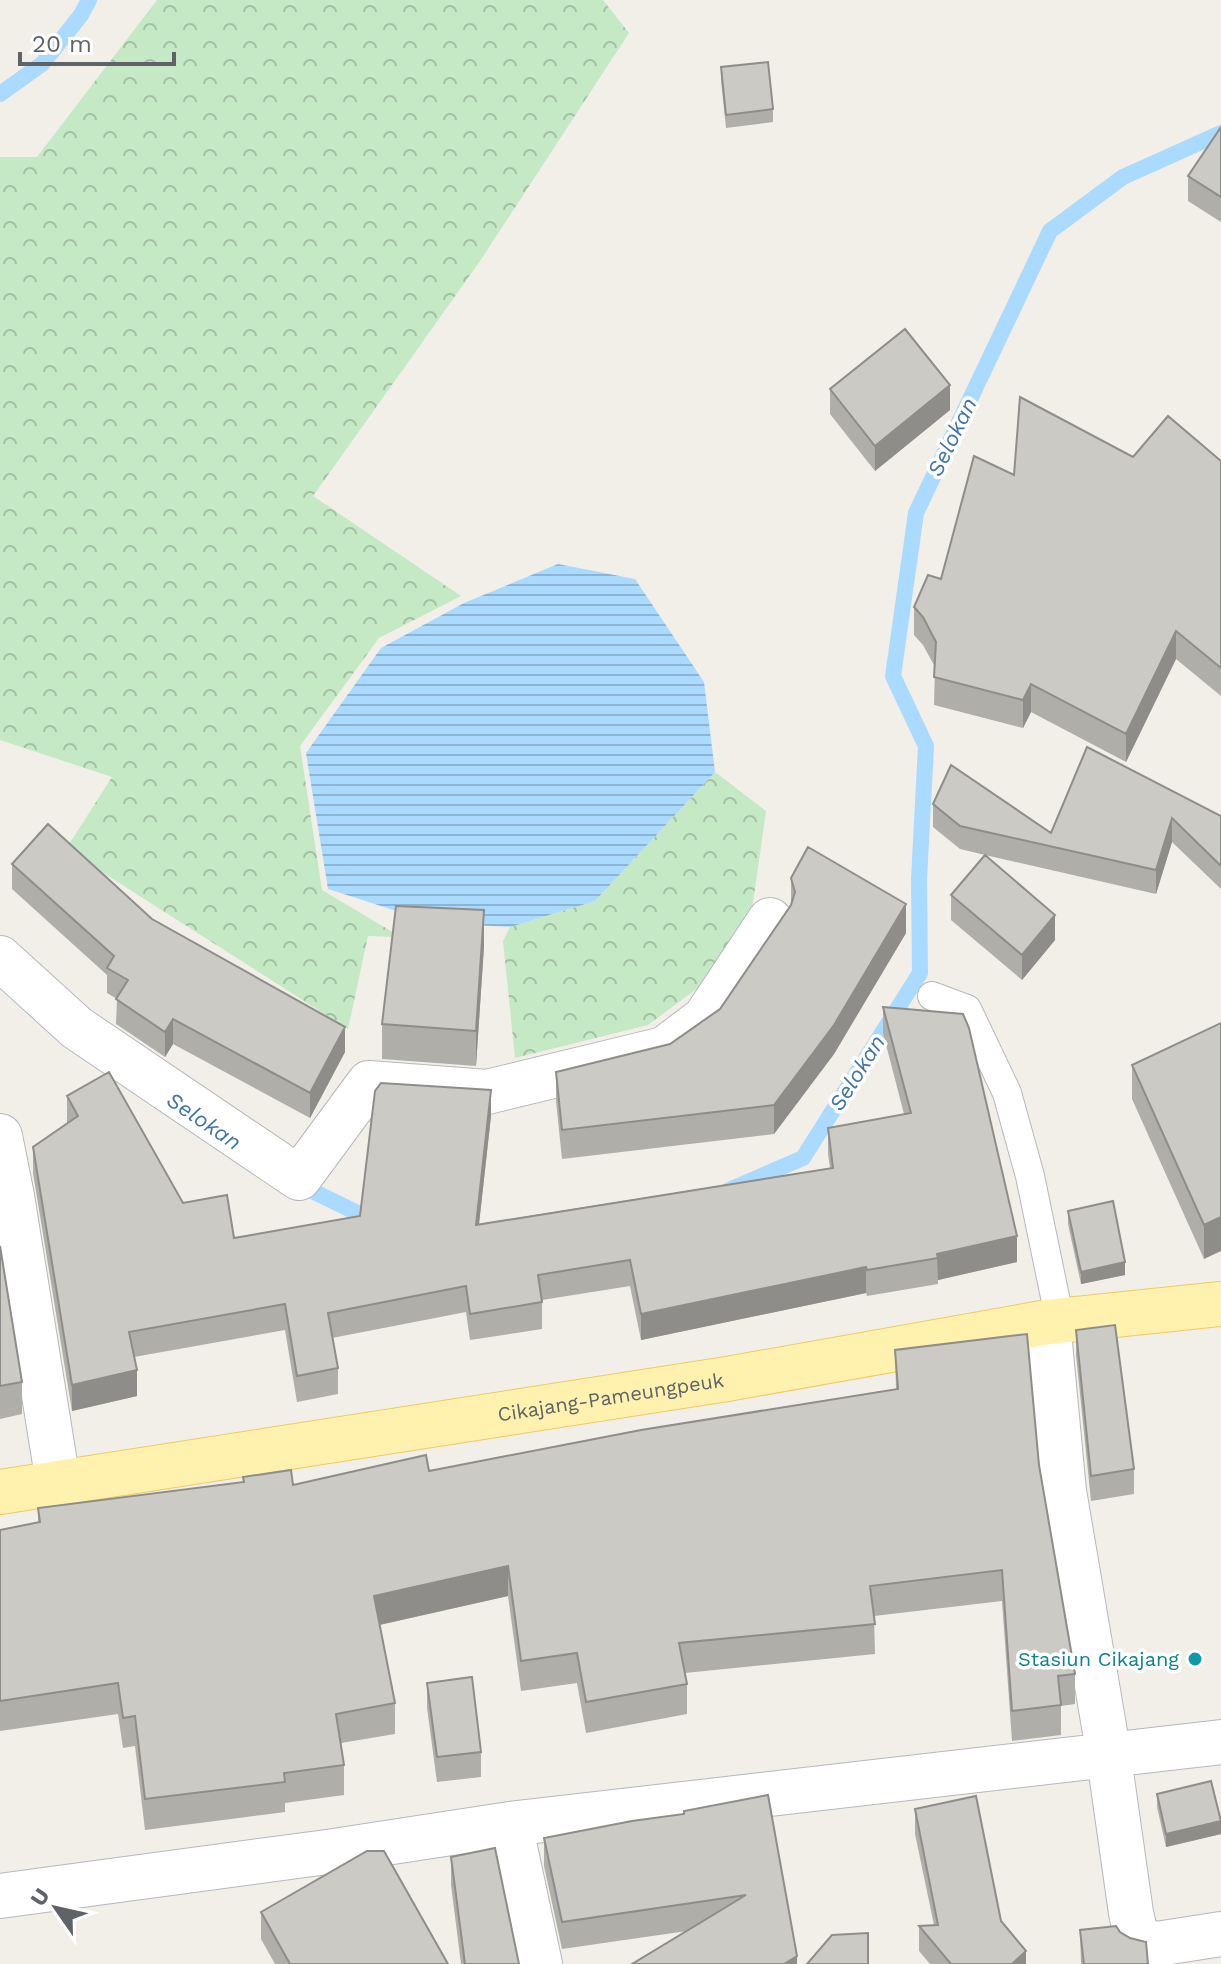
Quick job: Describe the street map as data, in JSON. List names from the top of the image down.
{
  "streets": {
    "main road": ["Cikajang-Pameungpeuk"]
  },
  "water": ["Selokan"],
  "places": ["Stasiun Cikajang"],
  "scale_bar": "20 m",
  "north": "top left"
}
